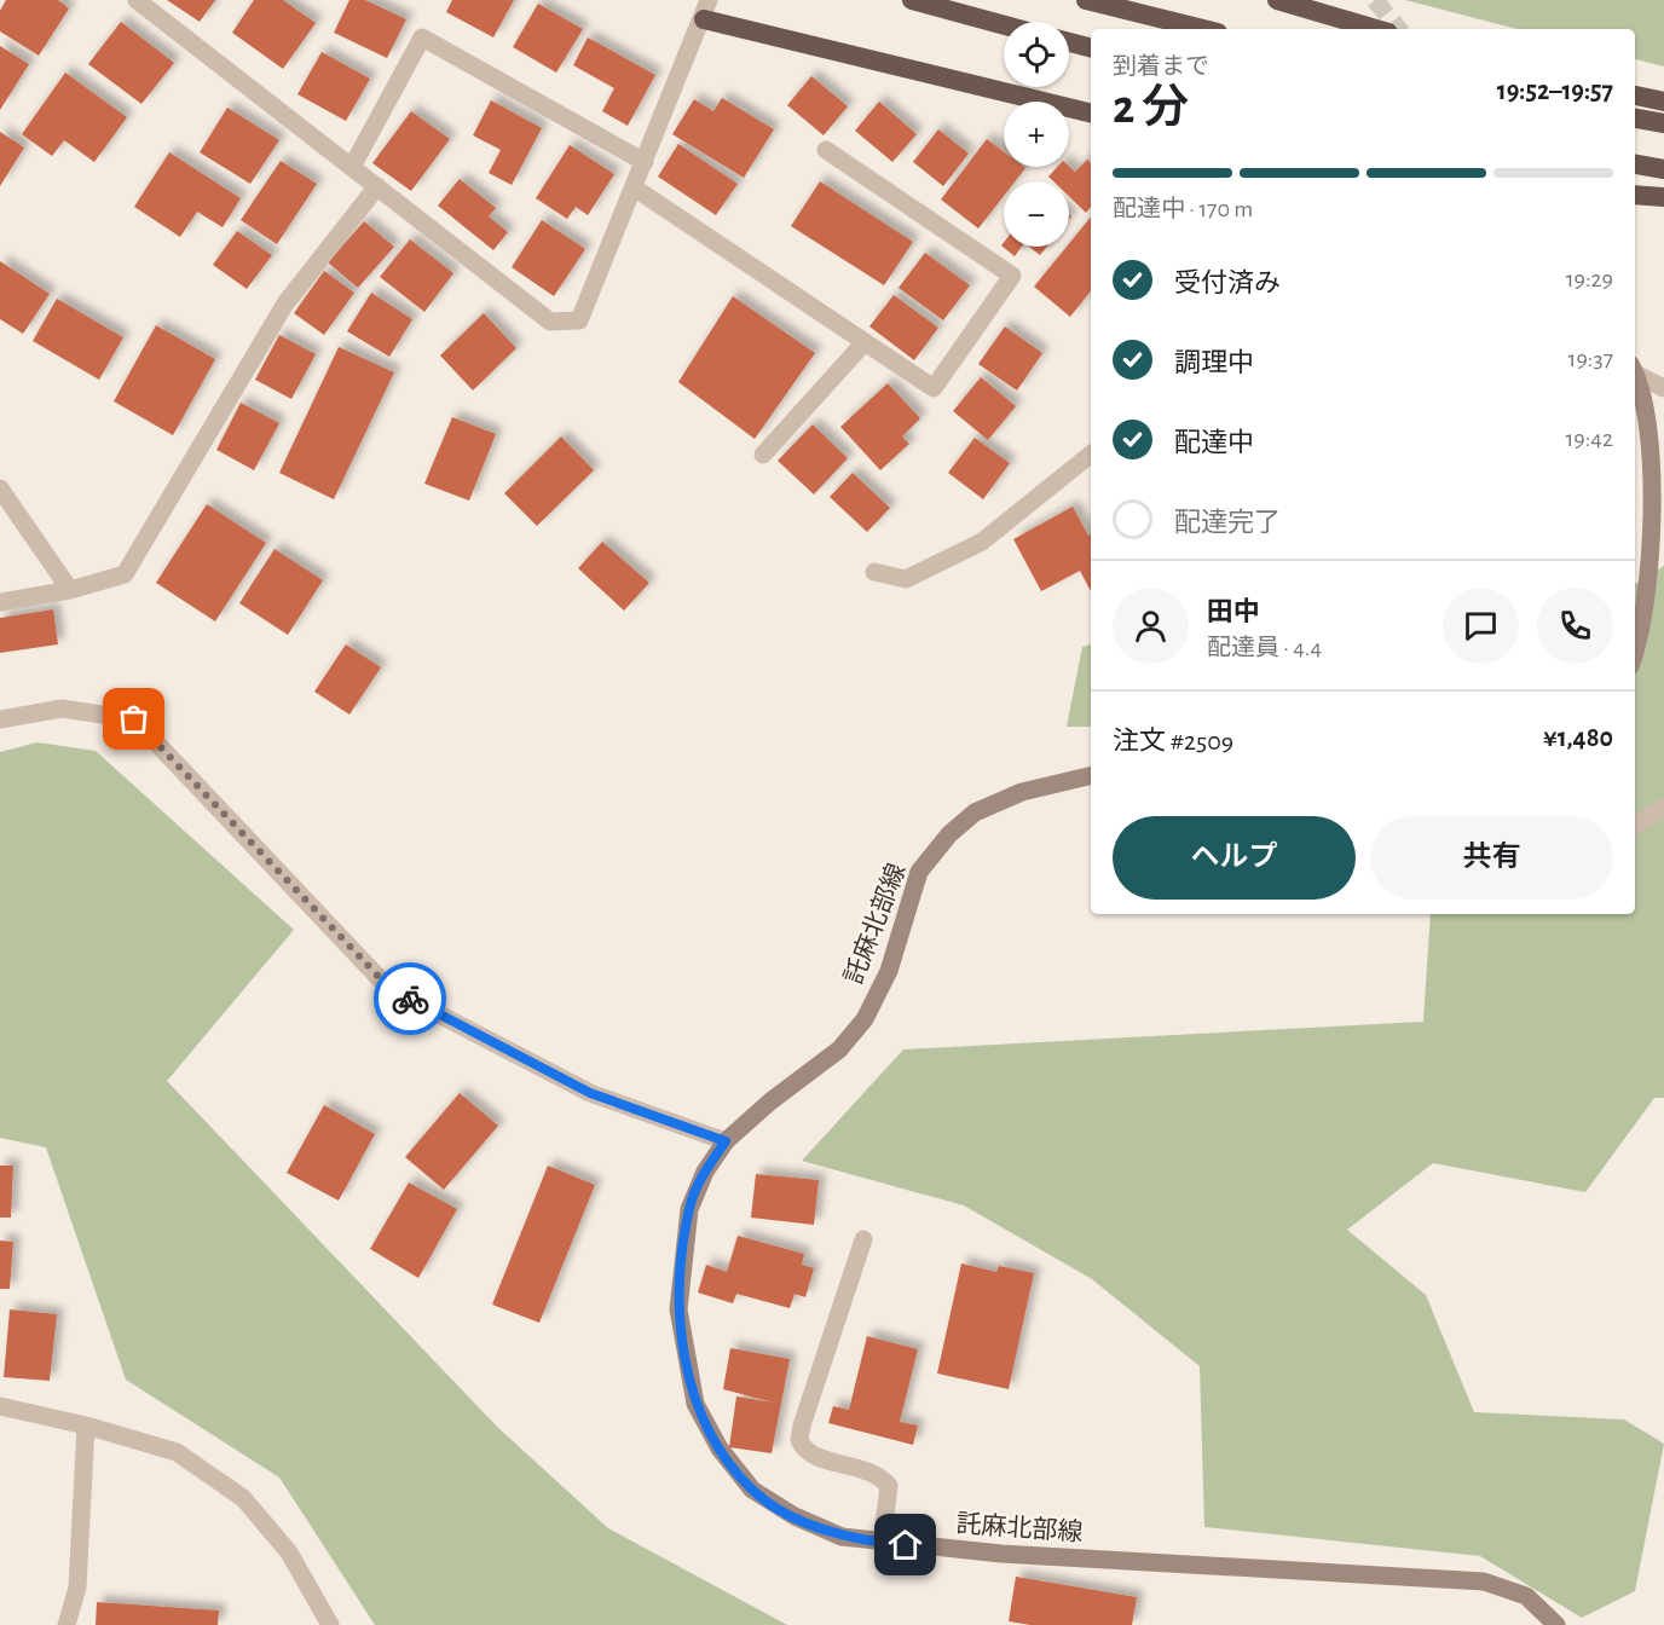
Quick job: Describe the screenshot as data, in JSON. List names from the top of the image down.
{
  "streets": {
    "main road": ["託麻北部線"]
  },
  "page": {
    "map_buttons": ["+", "−"],
    "heading": ["2 分", "到着まで", "19:52–19:57"],
    "panel": [
      "田中",
      "配達員 · 4.4",
      "注文 #2509",
      "¥1,480"
    ],
    "bar": "配達中 · 170 m",
    "list": [
      ["受付済み", "19:29"],
      ["調理中", "19:37"],
      ["配達中", "19:42"],
      "配達完了"
    ],
    "buttons": ["ヘルプ", "共有"]
  }
}
